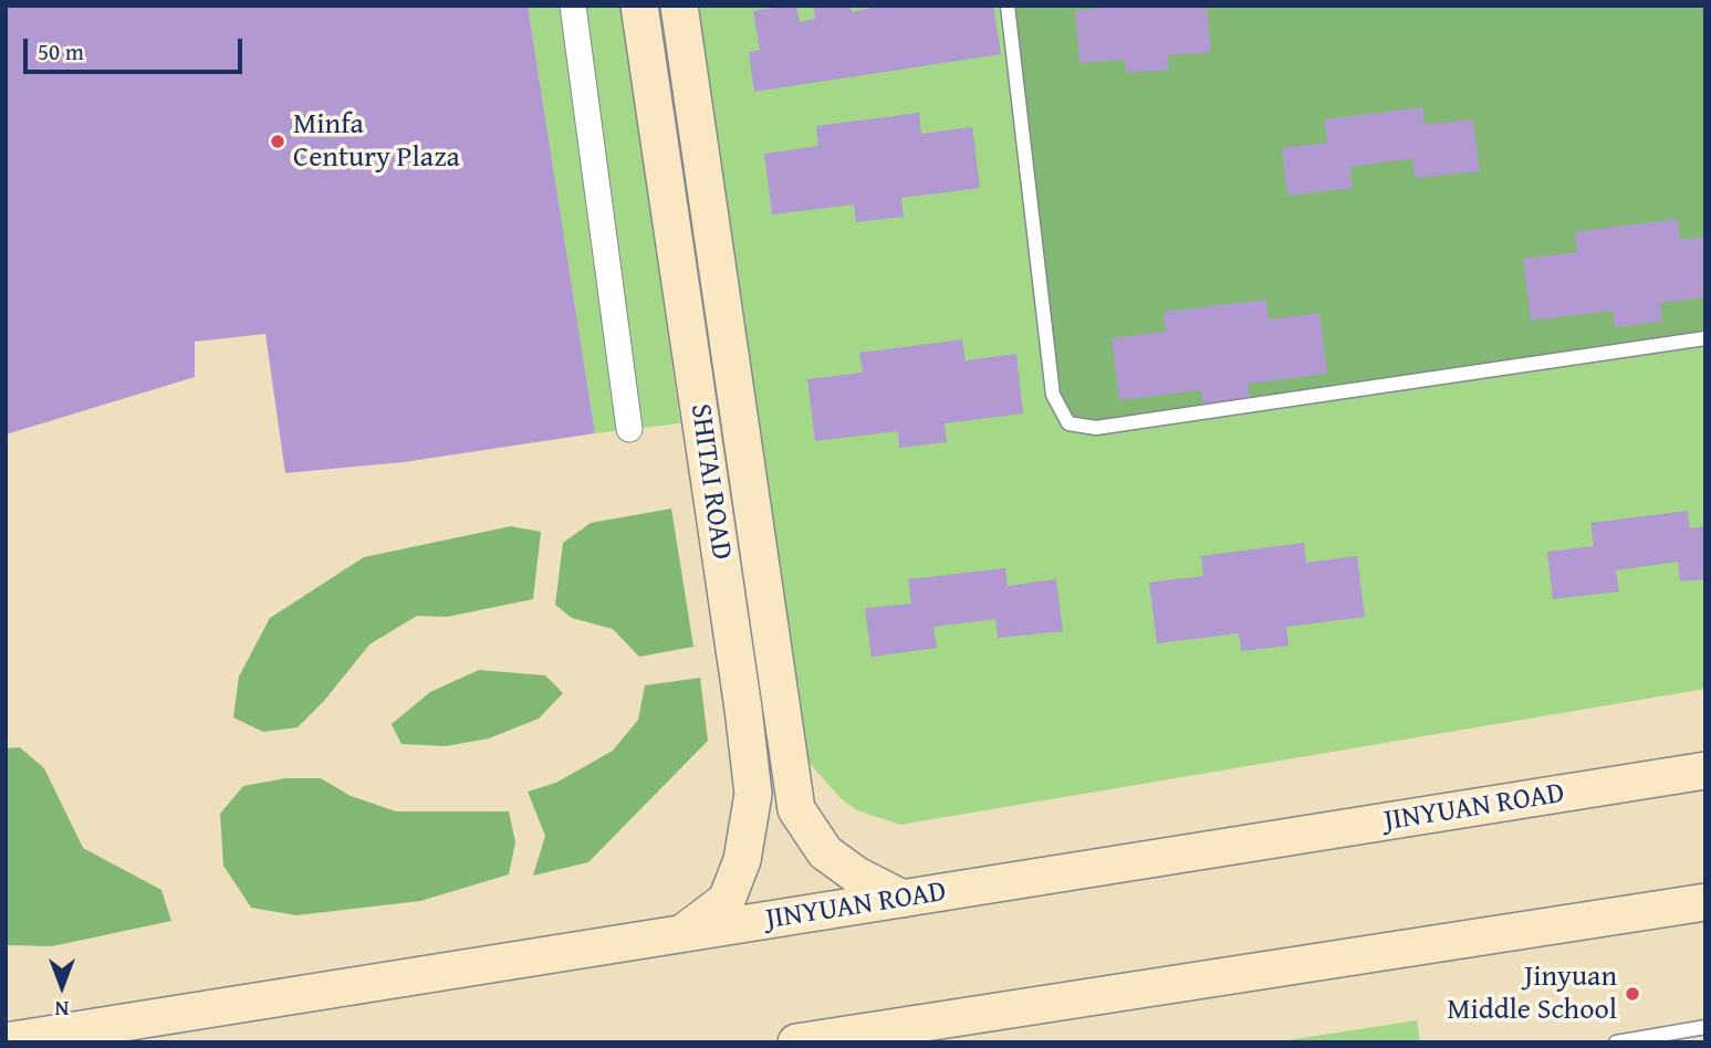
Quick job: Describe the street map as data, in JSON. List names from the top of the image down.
{
  "streets": {
    "main road": ["SHITAI ROAD", "JINYUAN ROAD"]
  },
  "crossings": [
    ["SHITAI ROAD", "JINYUAN ROAD"]
  ],
  "places": ["Minfa Century Plaza", "Jinyuan Middle School"],
  "scale_bar": "50 m",
  "north": "bottom"
}
